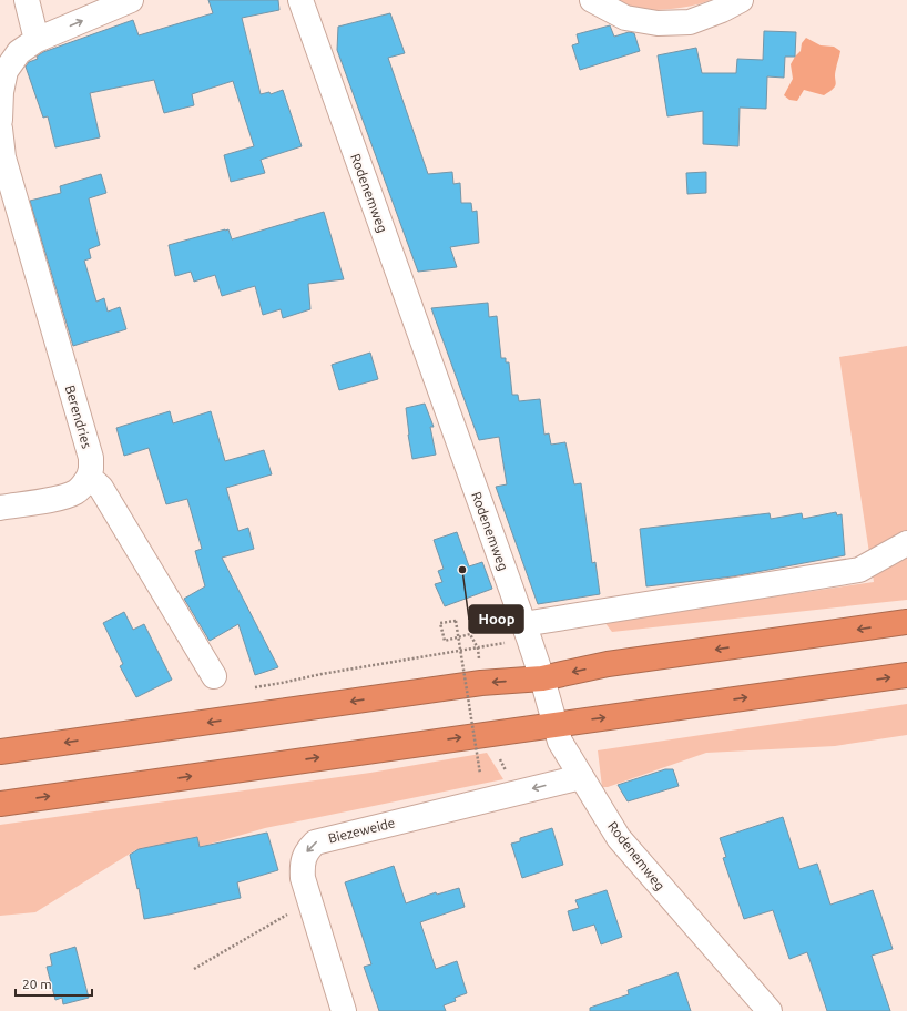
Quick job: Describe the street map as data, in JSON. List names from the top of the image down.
{
  "streets": {
    "street": ["Rodenemweg", "Berendries", "Biezeweide"]
  },
  "crossings": [
    ["Rodenemweg", "Biezeweide"]
  ],
  "one_way": ["Biezeweide"],
  "places": ["Hoop"],
  "scale_bar": "20 m"
}
